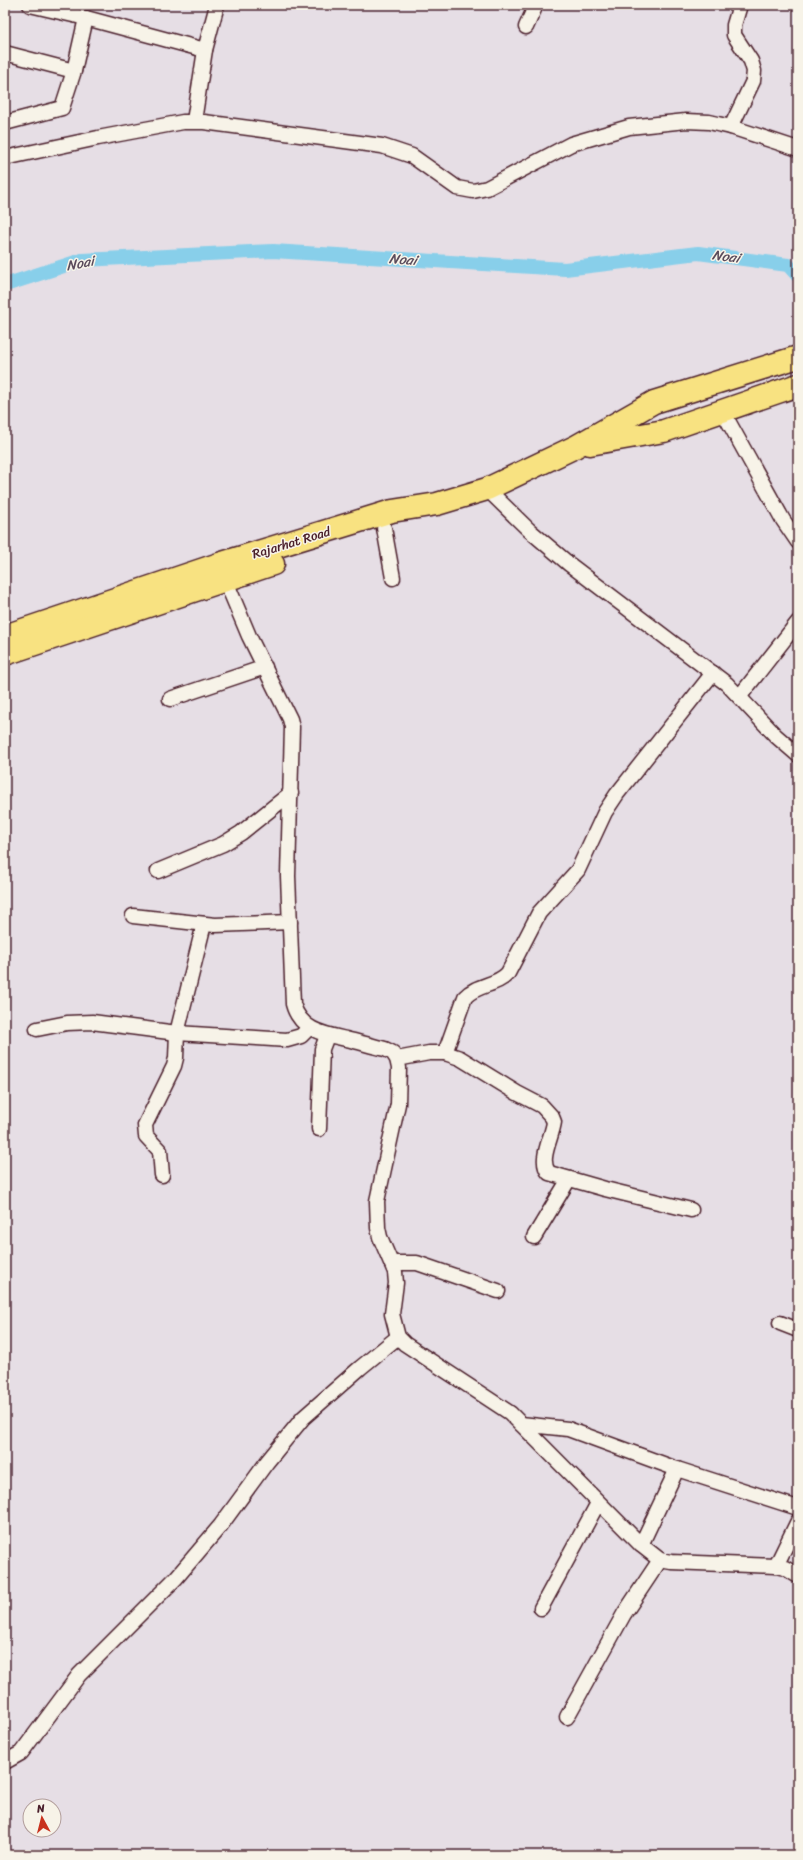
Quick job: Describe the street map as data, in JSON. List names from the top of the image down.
{
  "streets": {
    "main road": ["Rajarhat Road"]
  },
  "water": ["Noai"],
  "north": "top"
}
